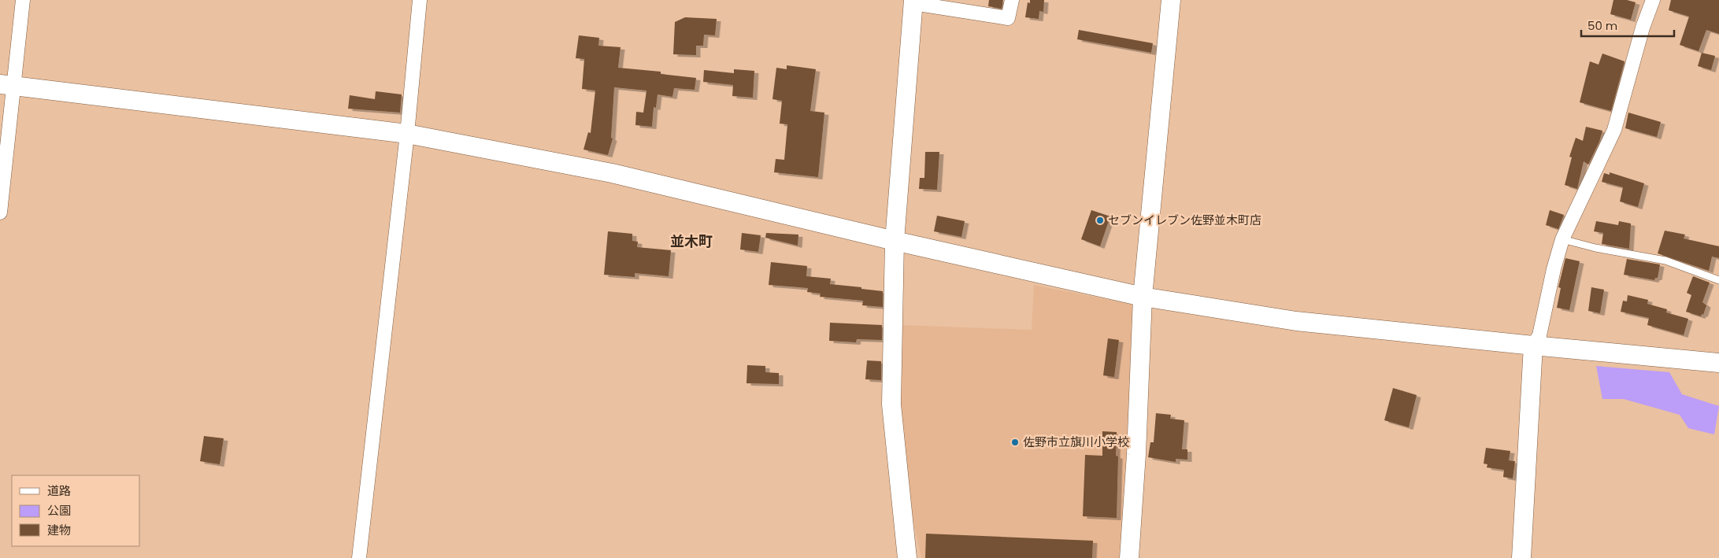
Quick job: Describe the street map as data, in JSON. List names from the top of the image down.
{
  "districts": ["並木町"],
  "places": ["セブンイレブン佐野並木町店", "佐野市立旗川小学校"],
  "legend": ["道路", "公園", "建物"],
  "scale_bar": "50 m"
}
